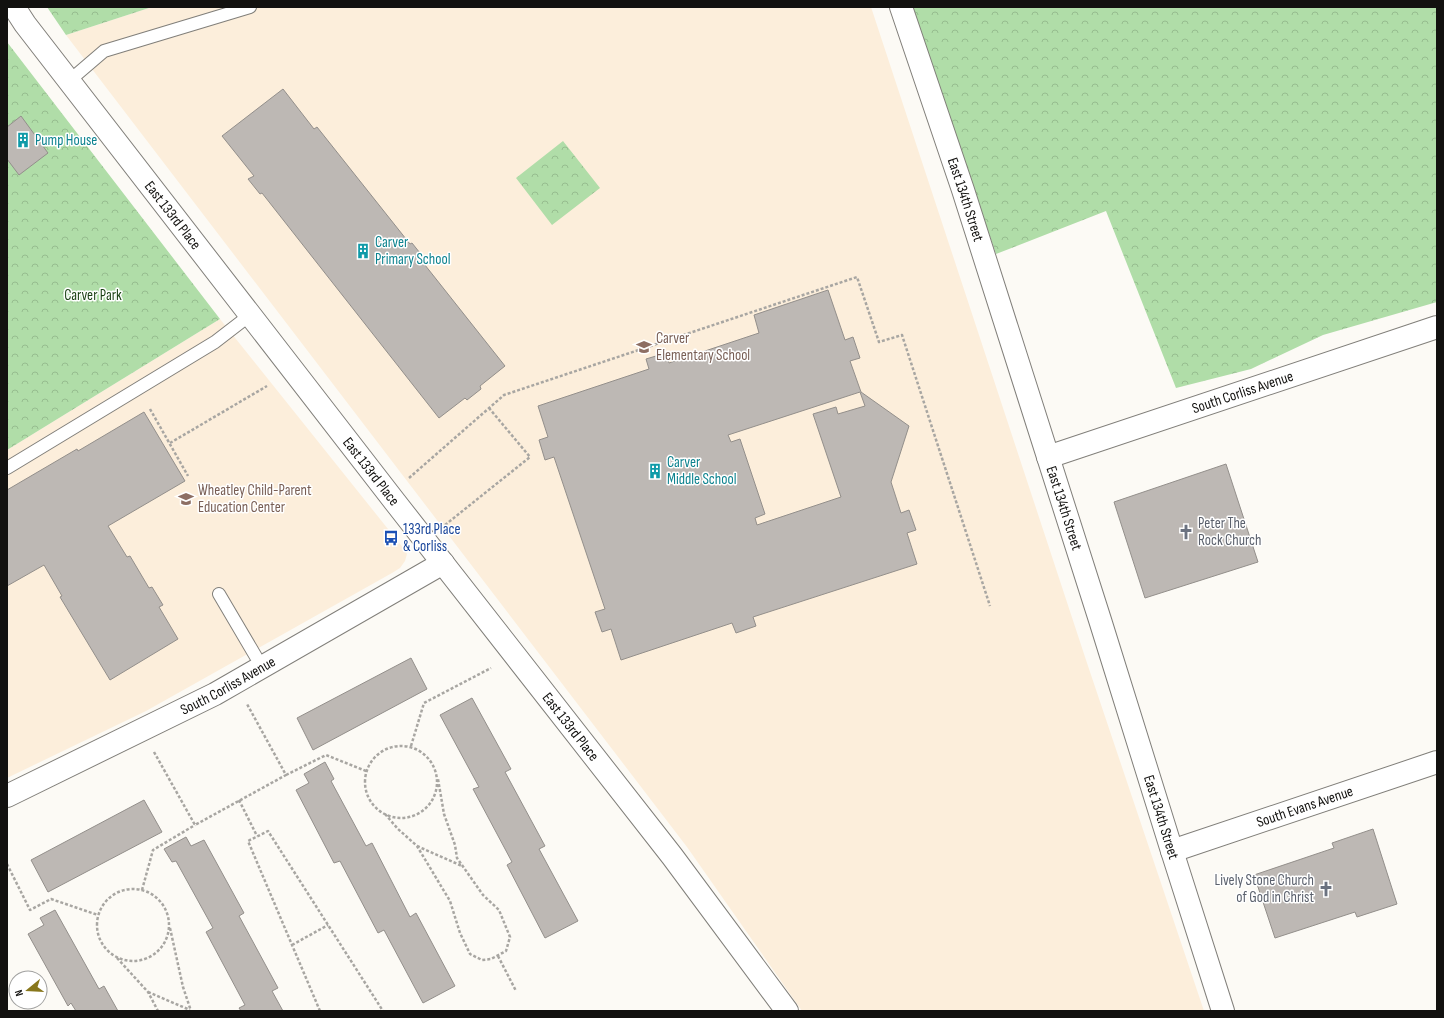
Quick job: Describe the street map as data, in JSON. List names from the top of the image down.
{
  "streets": {
    "street": [
      "East 134th Street",
      "East 133rd Place",
      "South Corliss Avenue",
      "South Evans Avenue"
    ]
  },
  "crossings": [
    ["East 134th Street", "South Corliss Avenue"],
    ["East 134th Street", "South Evans Avenue"],
    ["East 133rd Place", "South Corliss Avenue"]
  ],
  "parks": ["Carver Park"],
  "places": {
    "building": ["Pump House", "Carver Primary School", "Carver Middle School"],
    "school or university": ["Carver Elementary School", "Wheatley Child-Parent Education Center"],
    "church": ["Peter The Rock Church", "Lively Stone Church of God in Christ"],
    "bus stop": ["133rd Place & Corliss"]
  },
  "north": "left"
}
